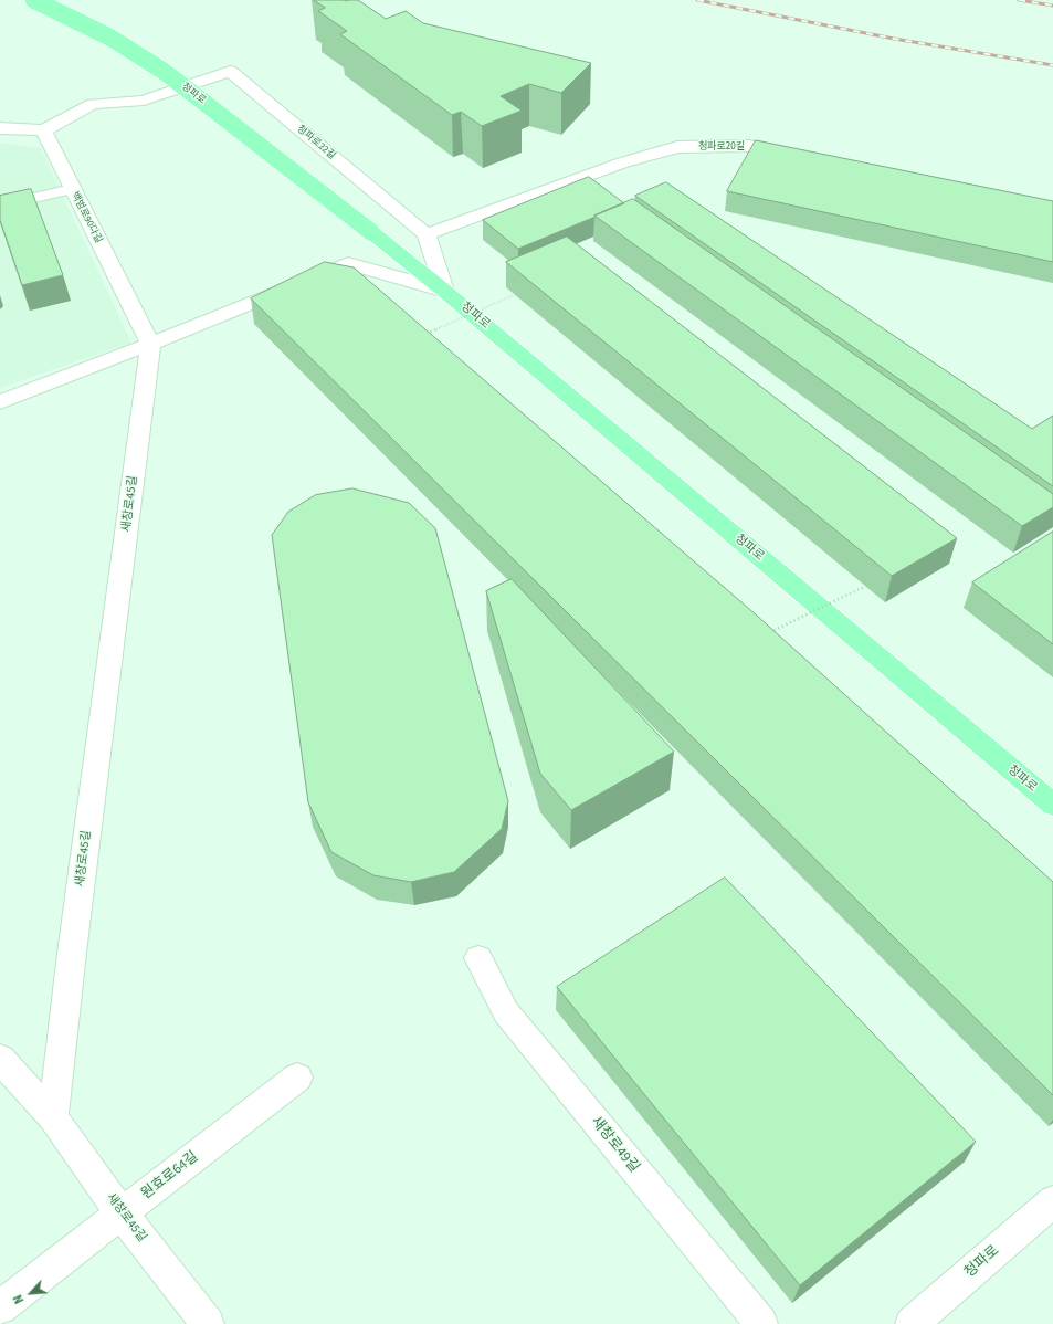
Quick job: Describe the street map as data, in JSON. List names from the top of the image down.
{
  "streets": {
    "main road": ["청파로"],
    "street": [
      "청파로22길",
      "청파로20길",
      "백범로90다길",
      "새창로45길",
      "새창로49길",
      "원효로64길"
    ]
  },
  "crossings": [
    ["청파로", "백범로90다길"],
    ["청파로", "새창로45길"],
    ["청파로22길", "청파로20길"],
    ["청파로22길", "백범로90다길"],
    ["백범로90다길", "새창로45길"],
    ["새창로45길", "원효로64길"]
  ],
  "north": "bottom left"
}
